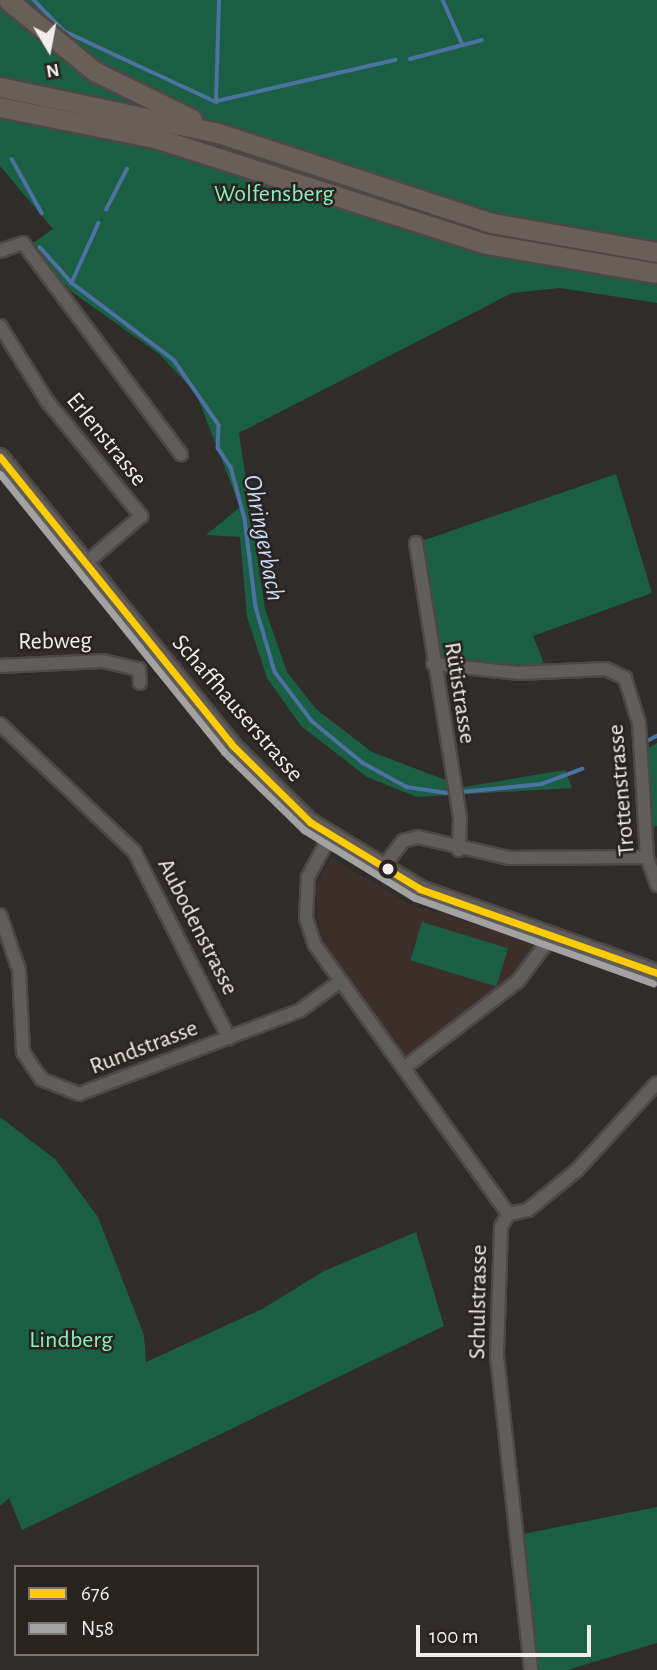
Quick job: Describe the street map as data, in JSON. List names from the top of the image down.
{
  "streets": {
    "main road": ["Schaffhauserstrasse"],
    "street": [
      "Erlenstrasse",
      "Rebweg",
      "Rütistrasse",
      "Trottenstrasse",
      "Aubodenstrasse",
      "Rundstrasse",
      "Schulstrasse"
    ]
  },
  "crossings": [
    ["Erlenstrasse", "Schaffhauserstrasse"],
    ["Rütistrasse", "Trottenstrasse"],
    ["Schaffhauserstrasse", "Schulstrasse"],
    ["Aubodenstrasse", "Rundstrasse"],
    ["Rundstrasse", "Schulstrasse"]
  ],
  "water": ["Ohringerbach"],
  "parks": ["Wolfensberg", "Lindberg"],
  "lines": ["transit line 676", "transit line N58"],
  "legend": ["676", "N58"],
  "scale_bar": "100 m",
  "north": "bottom"
}
